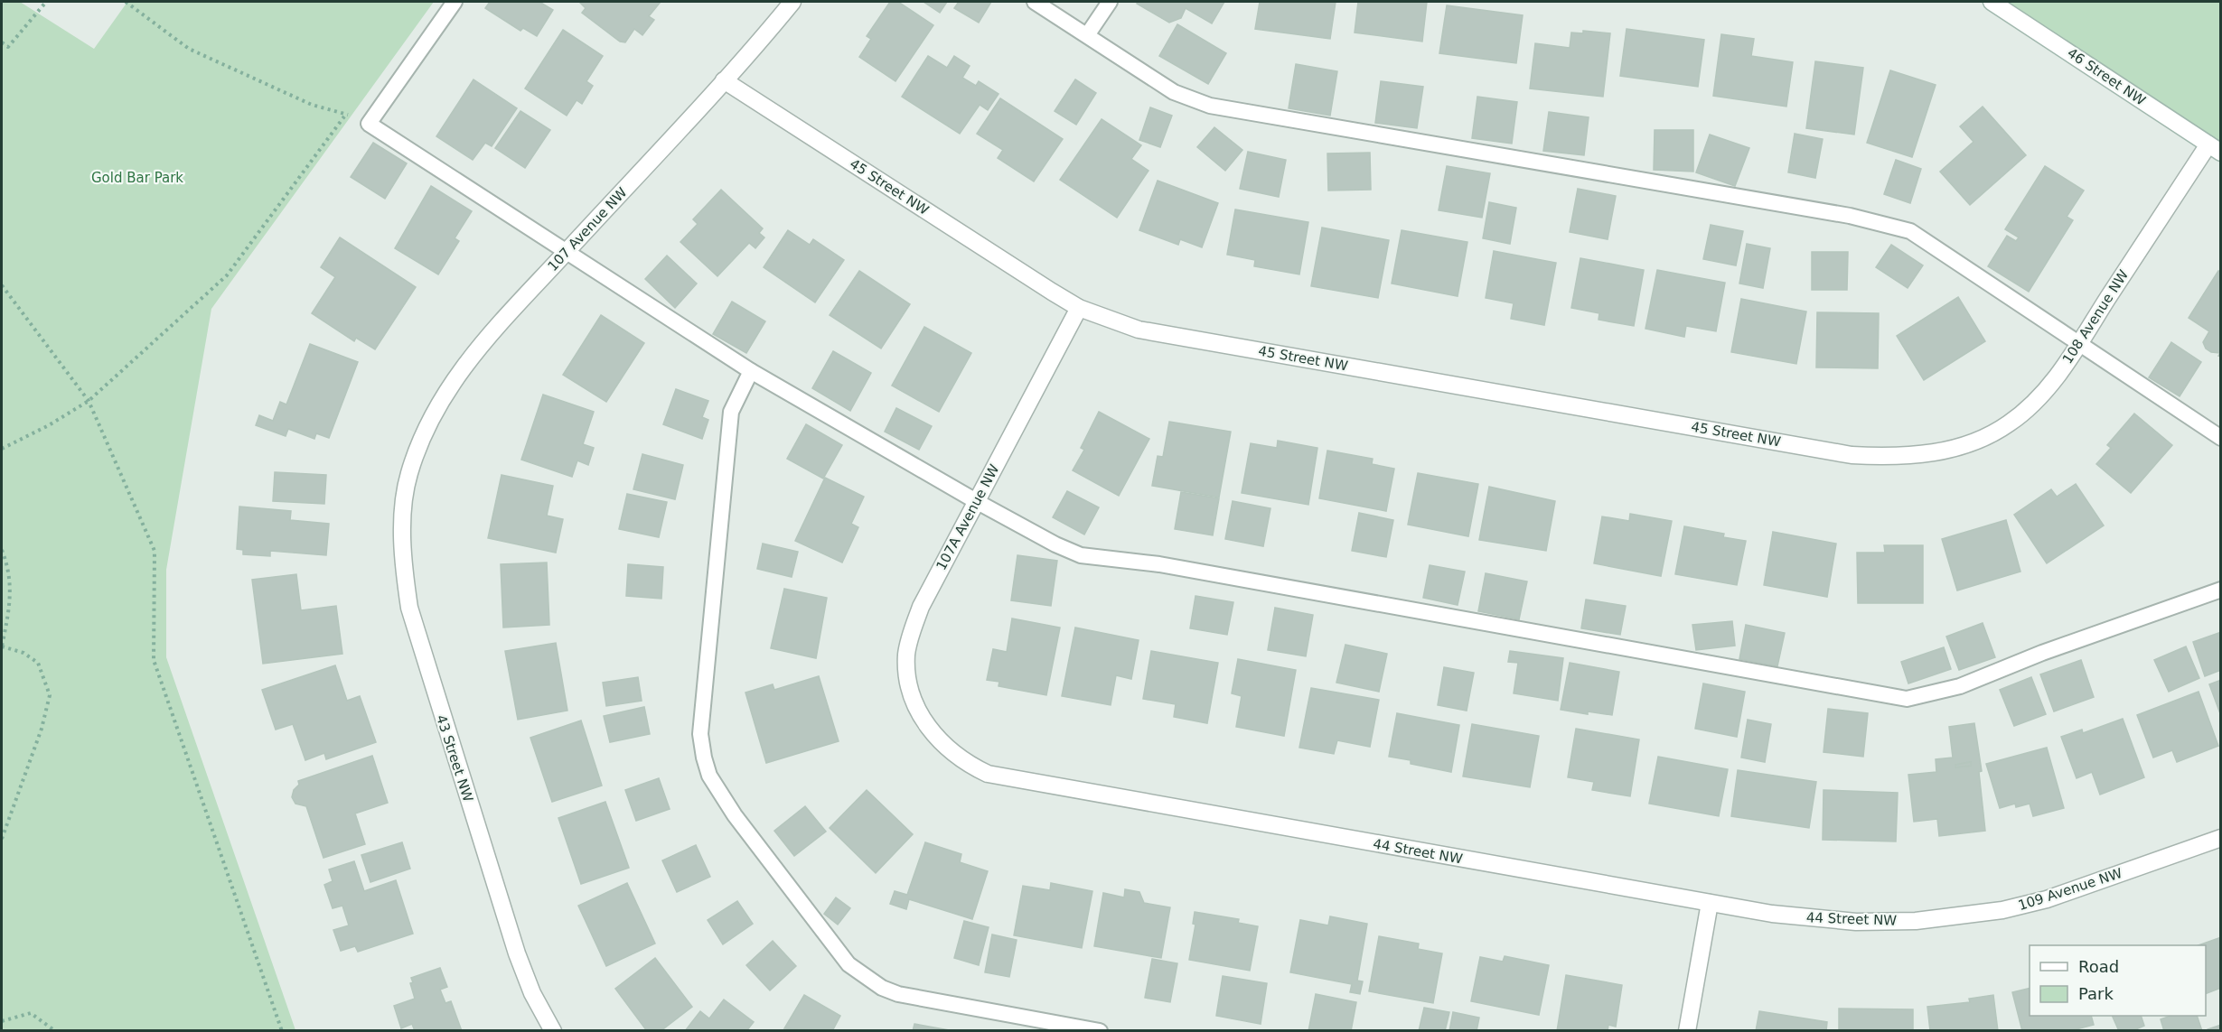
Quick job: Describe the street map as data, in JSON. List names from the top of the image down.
{
  "streets": {
    "street": [
      "46 Street NW",
      "45 Street NW",
      "107 Avenue NW",
      "108 Avenue NW",
      "107A Avenue NW",
      "43 Street NW",
      "44 Street NW",
      "109 Avenue NW"
    ]
  },
  "crossings": [
    ["46 Street NW", "108 Avenue NW"],
    ["45 Street NW", "107 Avenue NW"],
    ["45 Street NW", "108 Avenue NW"],
    ["45 Street NW", "107A Avenue NW"],
    ["107 Avenue NW", "43 Street NW"],
    ["107A Avenue NW", "44 Street NW"],
    ["44 Street NW", "109 Avenue NW"]
  ],
  "parks": ["Gold Bar Park"],
  "legend": ["Road", "Park"]
}
